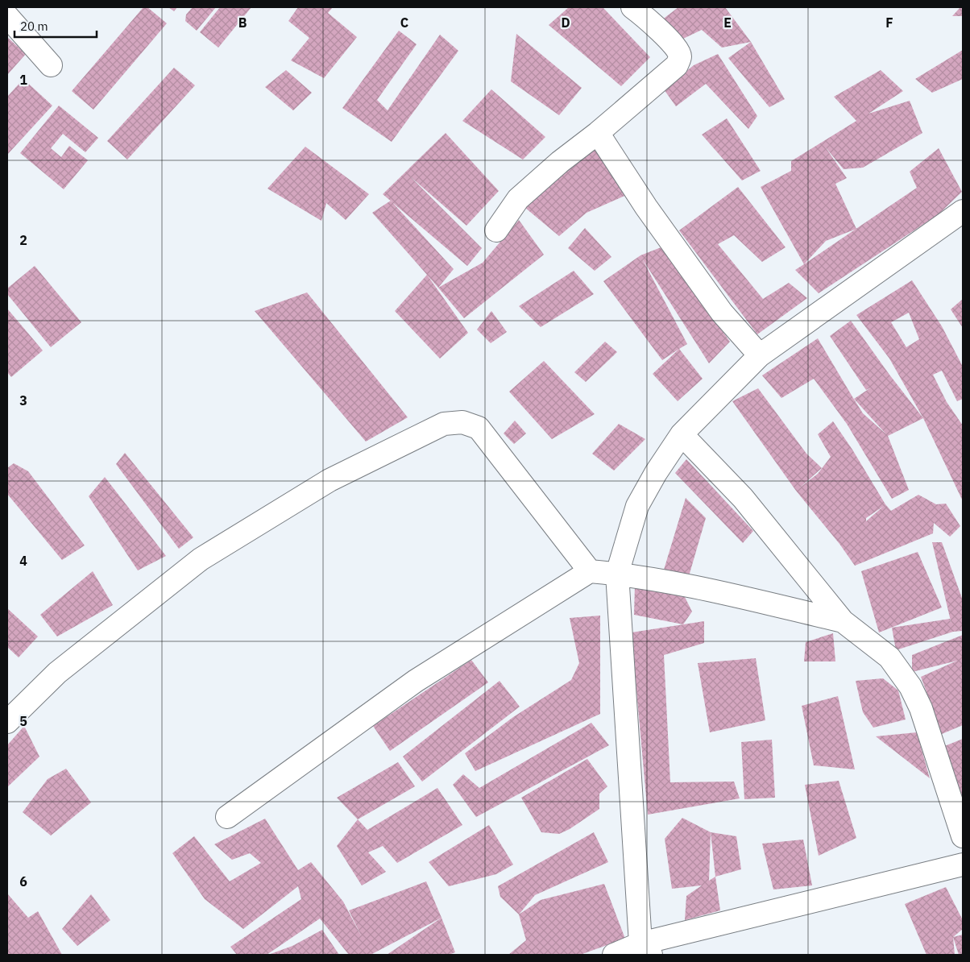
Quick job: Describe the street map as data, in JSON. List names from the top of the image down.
{
  "scale_bar": "20 m",
  "grid": {
    "columns": [
      "B",
      "C",
      "D",
      "E",
      "F"
    ],
    "rows": [
      "1",
      "2",
      "3",
      "4",
      "5",
      "6"
    ]
  }
}
